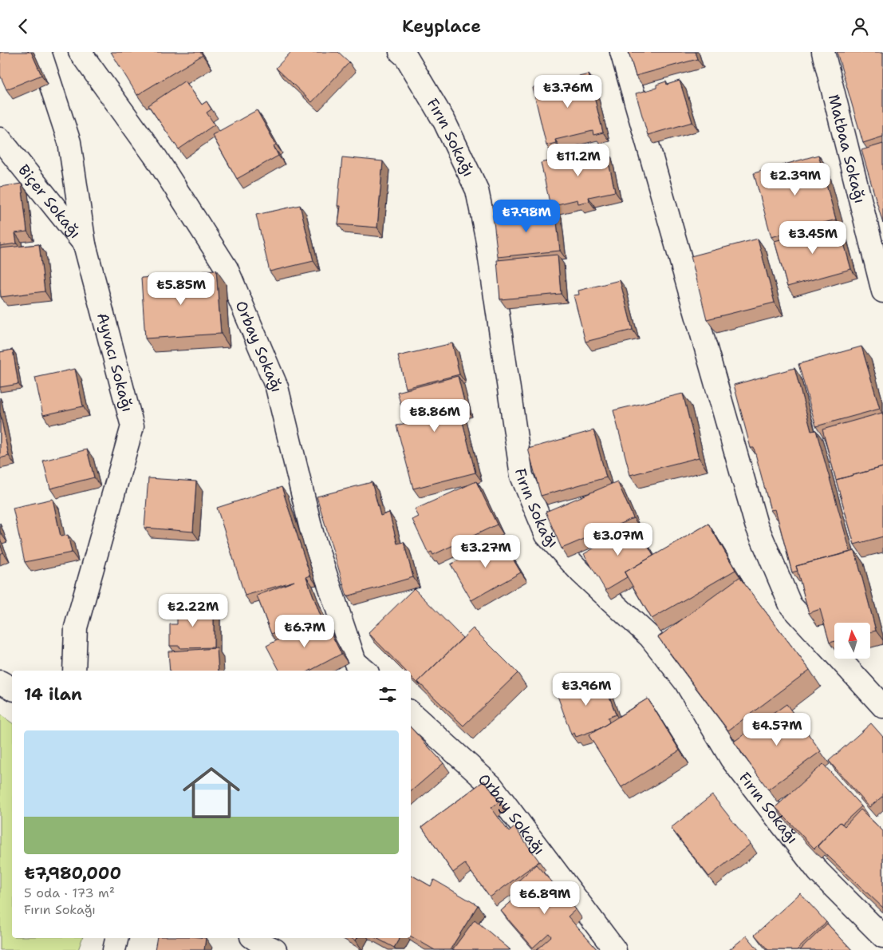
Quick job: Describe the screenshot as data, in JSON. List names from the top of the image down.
{
  "streets": {
    "street": [
      "Fırın Sokağı",
      "Matbaa Sokağı",
      "Biçer Sokağı",
      "Orbay Sokağı",
      "Ayvacı Sokağı"
    ]
  },
  "crossings": [
    ["Biçer Sokağı", "Ayvacı Sokağı"]
  ],
  "north": "top",
  "page": {
    "header": "Keyplace",
    "price": [
      "₺3.76M",
      "₺11.2M",
      "₺2.39M",
      "₺7.98M",
      "₺3.45M",
      "₺5.85M",
      "₺8.86M",
      "₺3.07M",
      "₺3.27M",
      "₺2.22M",
      "₺6.7M",
      "₺3.96M",
      "₺4.57M",
      "₺6.89M"
    ],
    "heading": "14 ilan",
    "list": [
      {
        "name": "₺7,980,000",
        "note": "5 oda · 173 m² · Fırın Sokağı"
      }
    ]
  }
}
